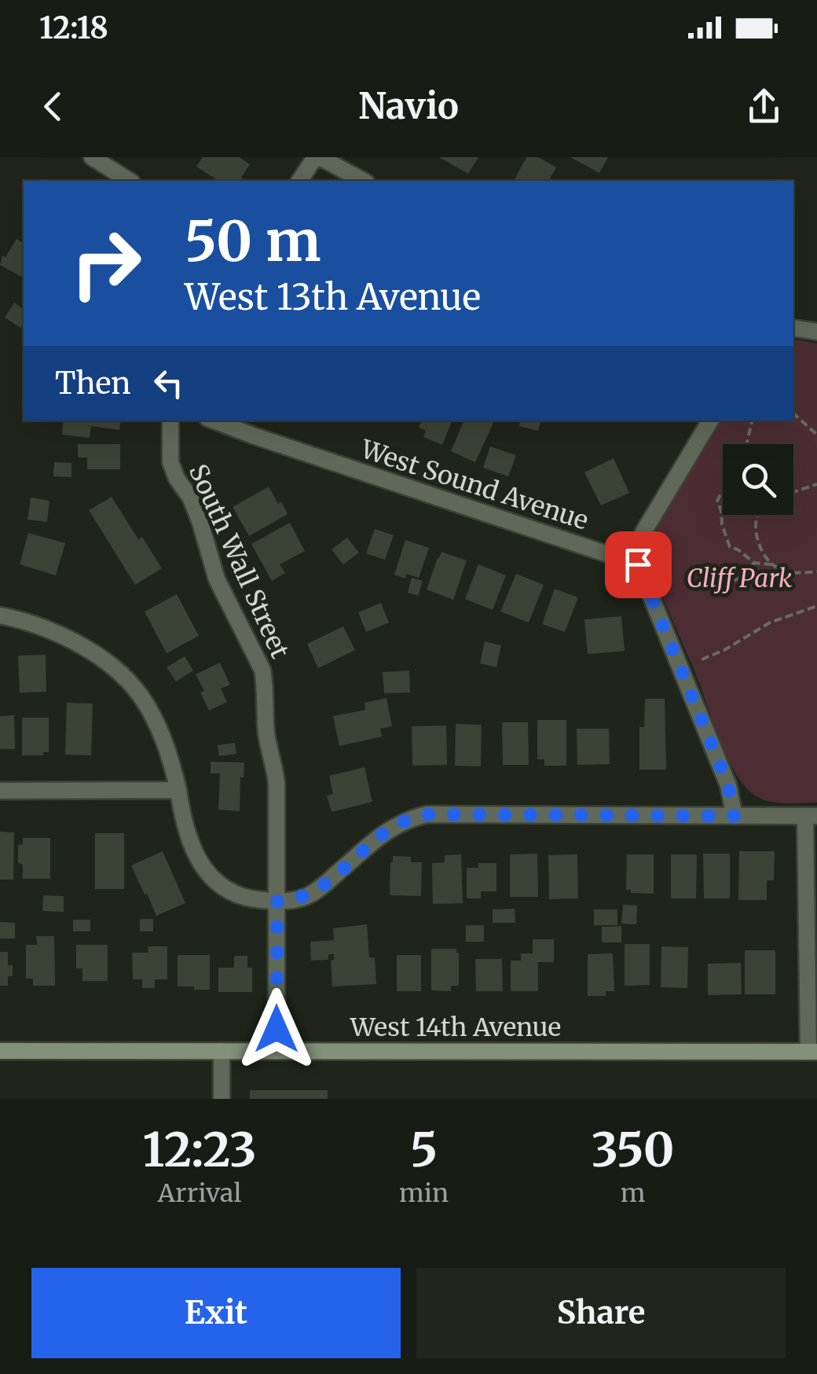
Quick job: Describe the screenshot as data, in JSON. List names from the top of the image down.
{
  "streets": {
    "street": ["West Sound Avenue", "South Wall Street", "West 14th Avenue"]
  },
  "crossings": [
    ["South Wall Street", "West 14th Avenue"]
  ],
  "parks": ["Cliff Park"],
  "page": {
    "status": "12:18",
    "header": "Navio",
    "turn": ["50 m", "West 13th Avenue"],
    "then": "Then",
    "eta": [
      "12:23",
      "Arrival",
      "5",
      "min",
      "350",
      "m"
    ],
    "buttons": ["Exit", "Share"]
  }
}
